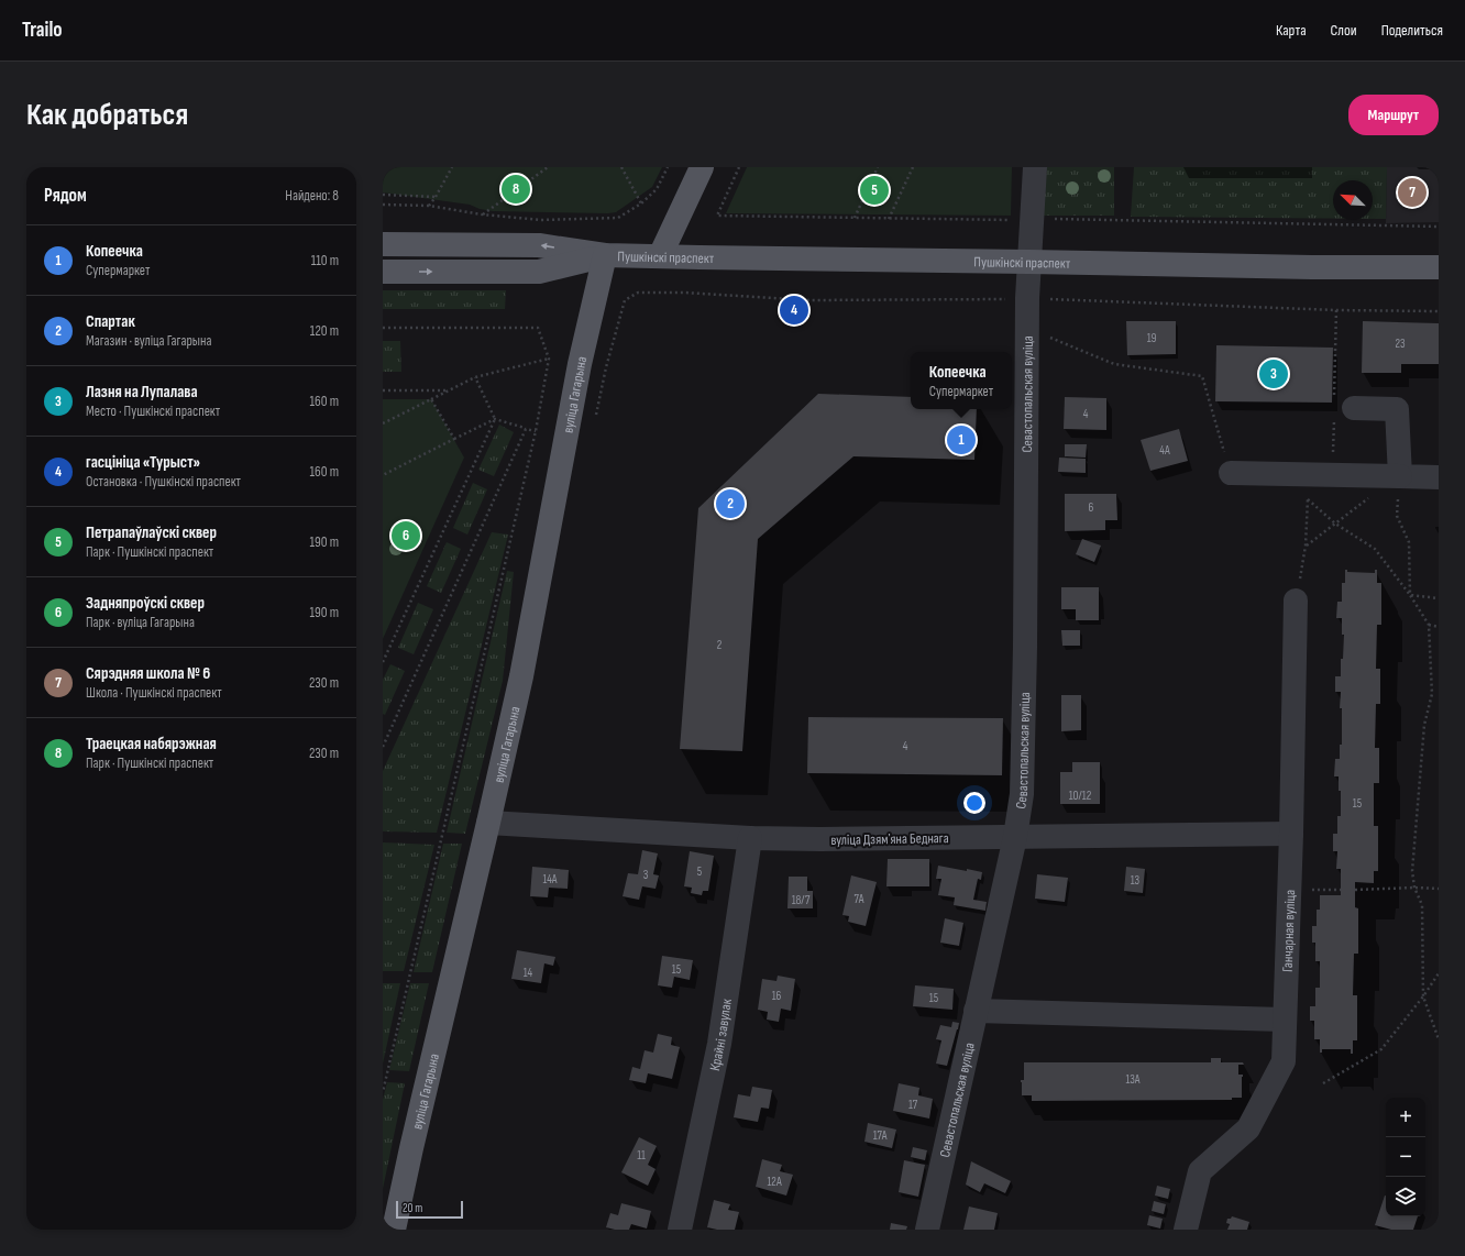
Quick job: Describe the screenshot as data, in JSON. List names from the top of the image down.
{
  "streets": {
    "main road": ["Пушкінскі праспект", "вуліца Гагарына"],
    "street": [
      "Севастопальская вуліца",
      "вуліца Дзямʼяна Беднага",
      "Ганчарная вуліца",
      "Крайні завулак"
    ]
  },
  "crossings": [
    ["Пушкінскі праспект", "вуліца Гагарына"],
    ["Пушкінскі праспект", "Севастопальская вуліца"],
    ["вуліца Гагарына", "вуліца Дзямʼяна Беднага"],
    ["Севастопальская вуліца", "вуліца Дзямʼяна Беднага"],
    ["вуліца Дзямʼяна Беднага", "Ганчарная вуліца"],
    ["вуліца Дзямʼяна Беднага", "Крайні завулак"]
  ],
  "house_numbers": [
    "19",
    "23",
    "4",
    "4А",
    "6",
    "2",
    "4",
    "10/12",
    "15",
    "5",
    "3",
    "14А",
    "13",
    "7А",
    "18/7",
    "15",
    "14",
    "16",
    "15",
    "13А",
    "17",
    "17А",
    "11",
    "12А"
  ],
  "scale_bar": "20 m",
  "north": "top left",
  "page": {
    "header": "Trailo",
    "nav": ["Карта", "Слои", "Поделиться"],
    "buttons": "Маршрут",
    "title": "Как добраться",
    "heading": ["Рядом", "Найдено: 8"],
    "pins": [
      "8",
      "5",
      "7",
      "4",
      "3",
      "1",
      "2",
      "6"
    ],
    "list": [
      {
        "mark": "1",
        "name": "Копеечка",
        "note": "Супермаркет",
        "value": "110 m"
      },
      {
        "mark": "2",
        "name": "Спартак",
        "note": "Магазин · вуліца Гагарына",
        "value": "120 m"
      },
      {
        "mark": "3",
        "name": "Лазня на Лупалава",
        "note": "Место · Пушкінскі праспект",
        "value": "160 m"
      },
      {
        "mark": "4",
        "name": "гасцініца «Турыст»",
        "note": "Остановка · Пушкінскі праспект",
        "value": "160 m"
      },
      {
        "mark": "5",
        "name": "Петрапаўлаўскі сквер",
        "note": "Парк · Пушкінскі праспект",
        "value": "190 m"
      },
      {
        "mark": "6",
        "name": "Задняпроўскі сквер",
        "note": "Парк · вуліца Гагарына",
        "value": "190 m"
      },
      {
        "mark": "7",
        "name": "Сярэдняя школа № 6",
        "note": "Школа · Пушкінскі праспект",
        "value": "230 m"
      },
      {
        "mark": "8",
        "name": "Траецкая набярэжная",
        "note": "Парк · Пушкінскі праспект",
        "value": "230 m"
      }
    ],
    "popup": ["Копеечка", "Супермаркет"],
    "map_buttons": ["+", "−"],
    "scale": "20 m"
  }
}
